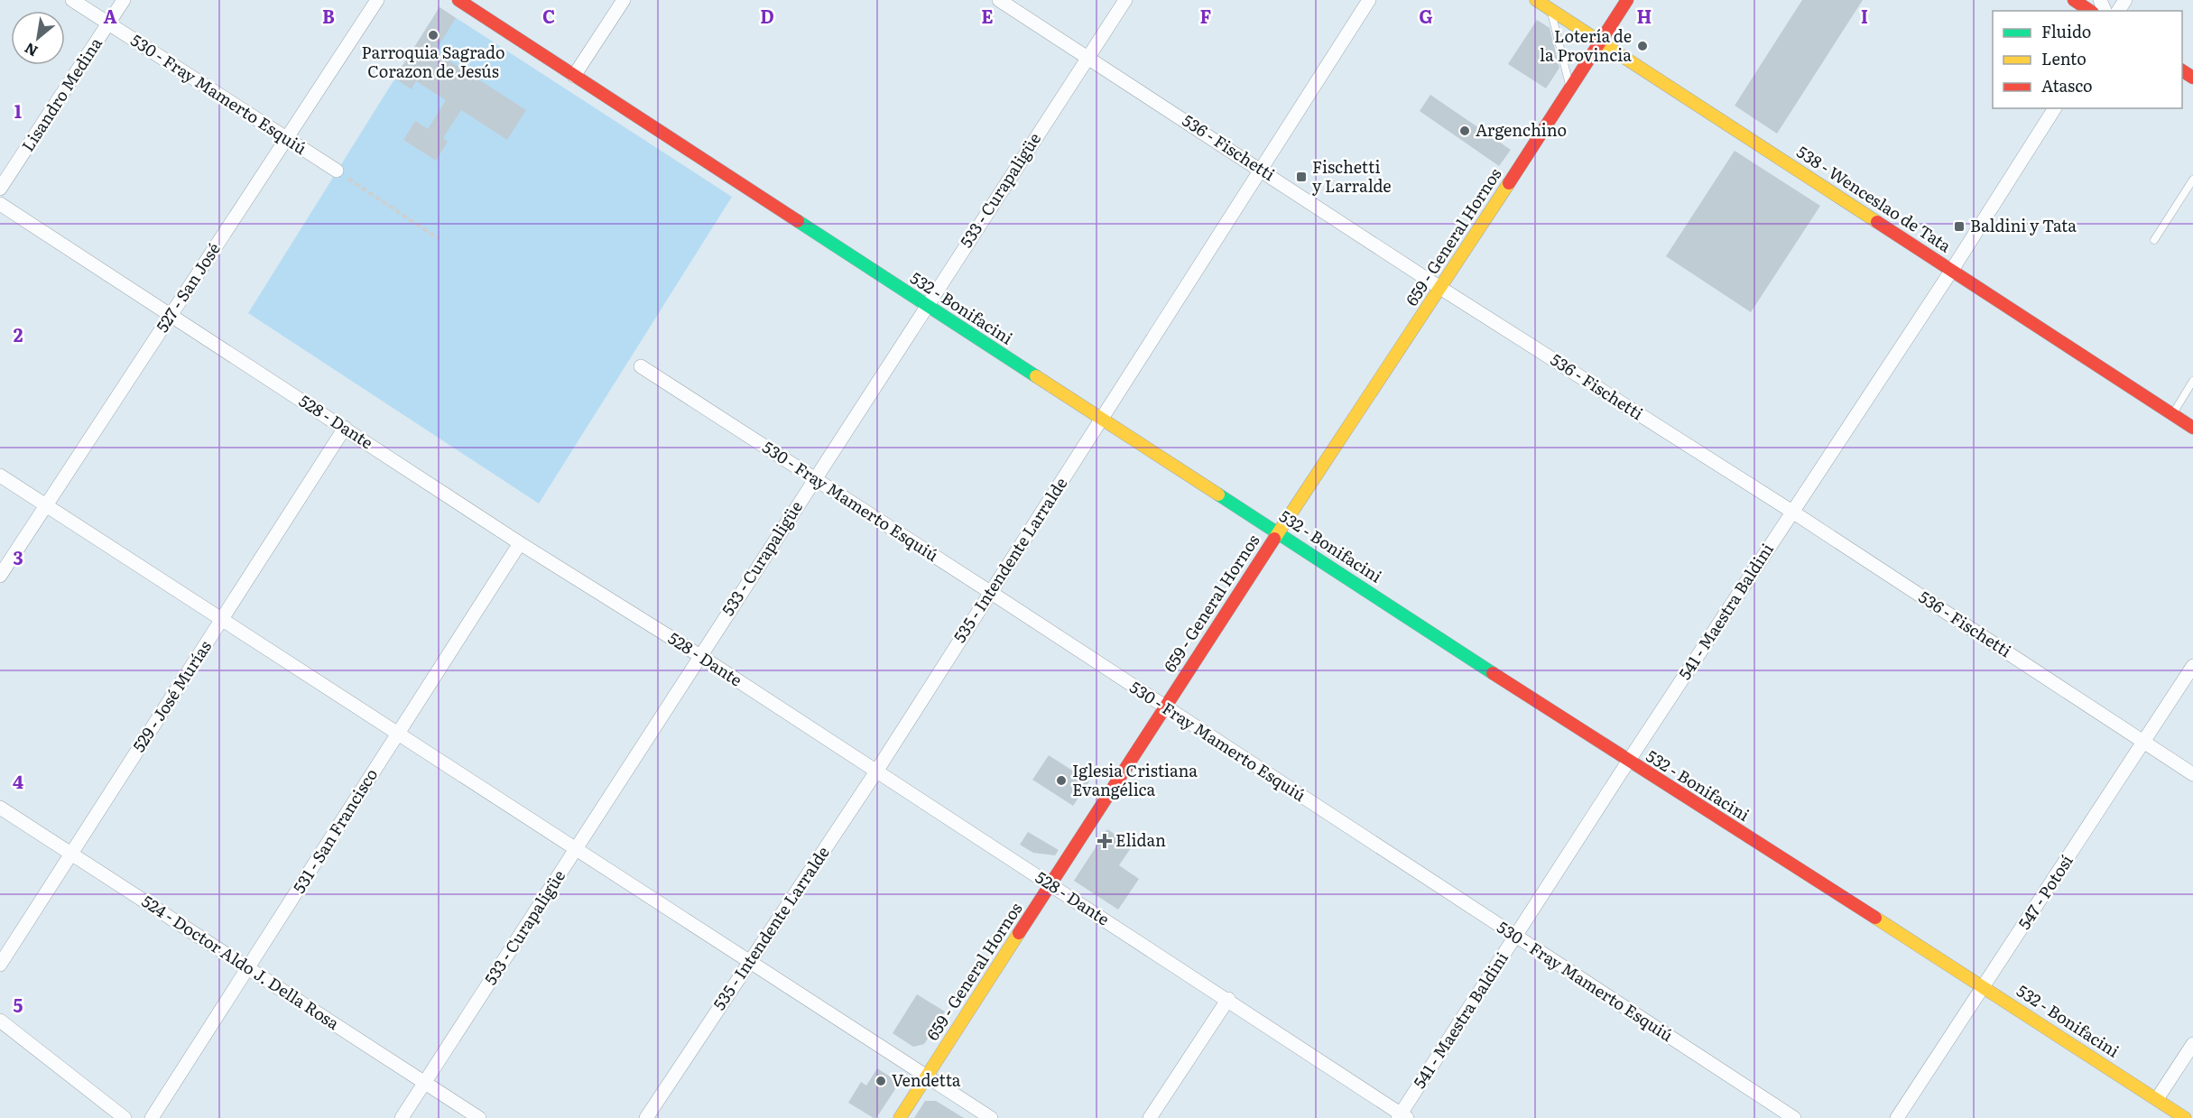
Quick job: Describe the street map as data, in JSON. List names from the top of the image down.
{
  "streets": {
    "street": [
      "Lisandro Medina",
      "530 - Fray Mamerto Esquiú",
      "536 - Fischetti",
      "533 - Curapaligüe",
      "538 - Wenceslao de Tata",
      "659 - General Hornos",
      "527 - San José",
      "532 - Bonifacini",
      "528 - Dante",
      "535 - Intendente Larralde",
      "541 - Maestra Baldini",
      "529 - José Murías",
      "531 - San Francisco",
      "547 - Potosí",
      "524 - Doctor Aldo J. Della Rosa"
    ]
  },
  "crossings": [
    ["Lisandro Medina", "530 - Fray Mamerto Esquiú"],
    ["530 - Fray Mamerto Esquiú", "533 - Curapaligüe"],
    ["530 - Fray Mamerto Esquiú", "659 - General Hornos"],
    ["530 - Fray Mamerto Esquiú", "527 - San José"],
    ["530 - Fray Mamerto Esquiú", "535 - Intendente Larralde"],
    ["530 - Fray Mamerto Esquiú", "541 - Maestra Baldini"],
    ["536 - Fischetti", "533 - Curapaligüe"],
    ["536 - Fischetti", "659 - General Hornos"],
    ["536 - Fischetti", "535 - Intendente Larralde"],
    ["536 - Fischetti", "541 - Maestra Baldini"],
    ["536 - Fischetti", "547 - Potosí"],
    ["533 - Curapaligüe", "532 - Bonifacini"],
    ["533 - Curapaligüe", "528 - Dante"],
    ["533 - Curapaligüe", "524 - Doctor Aldo J. Della Rosa"],
    ["538 - Wenceslao de Tata", "659 - General Hornos"],
    ["538 - Wenceslao de Tata", "541 - Maestra Baldini"],
    ["659 - General Hornos", "532 - Bonifacini"],
    ["659 - General Hornos", "528 - Dante"],
    ["527 - San José", "528 - Dante"],
    ["532 - Bonifacini", "535 - Intendente Larralde"],
    ["532 - Bonifacini", "541 - Maestra Baldini"],
    ["532 - Bonifacini", "547 - Potosí"],
    ["528 - Dante", "535 - Intendente Larralde"],
    ["528 - Dante", "541 - Maestra Baldini"],
    ["528 - Dante", "529 - José Murías"],
    ["528 - Dante", "531 - San Francisco"],
    ["529 - José Murías", "524 - Doctor Aldo J. Della Rosa"],
    ["531 - San Francisco", "524 - Doctor Aldo J. Della Rosa"]
  ],
  "places": {
    "other": [
      "Parroquia Sagrado Corazon de Jesús",
      "Lotería de la Provincia",
      "Argenchino",
      "Iglesia Cristiana Evangélica",
      "Vendetta"
    ],
    "transit": ["Fischetti y Larralde", "Baldini y Tata"],
    "health": ["Elidan"]
  },
  "legend": ["Fluido", "Lento", "Atasco"],
  "north": "bottom left",
  "grid": {
    "columns": [
      "A",
      "B",
      "C",
      "D",
      "E",
      "F",
      "G",
      "H",
      "I"
    ],
    "rows": [
      "1",
      "2",
      "3",
      "4",
      "5"
    ]
  }
}
